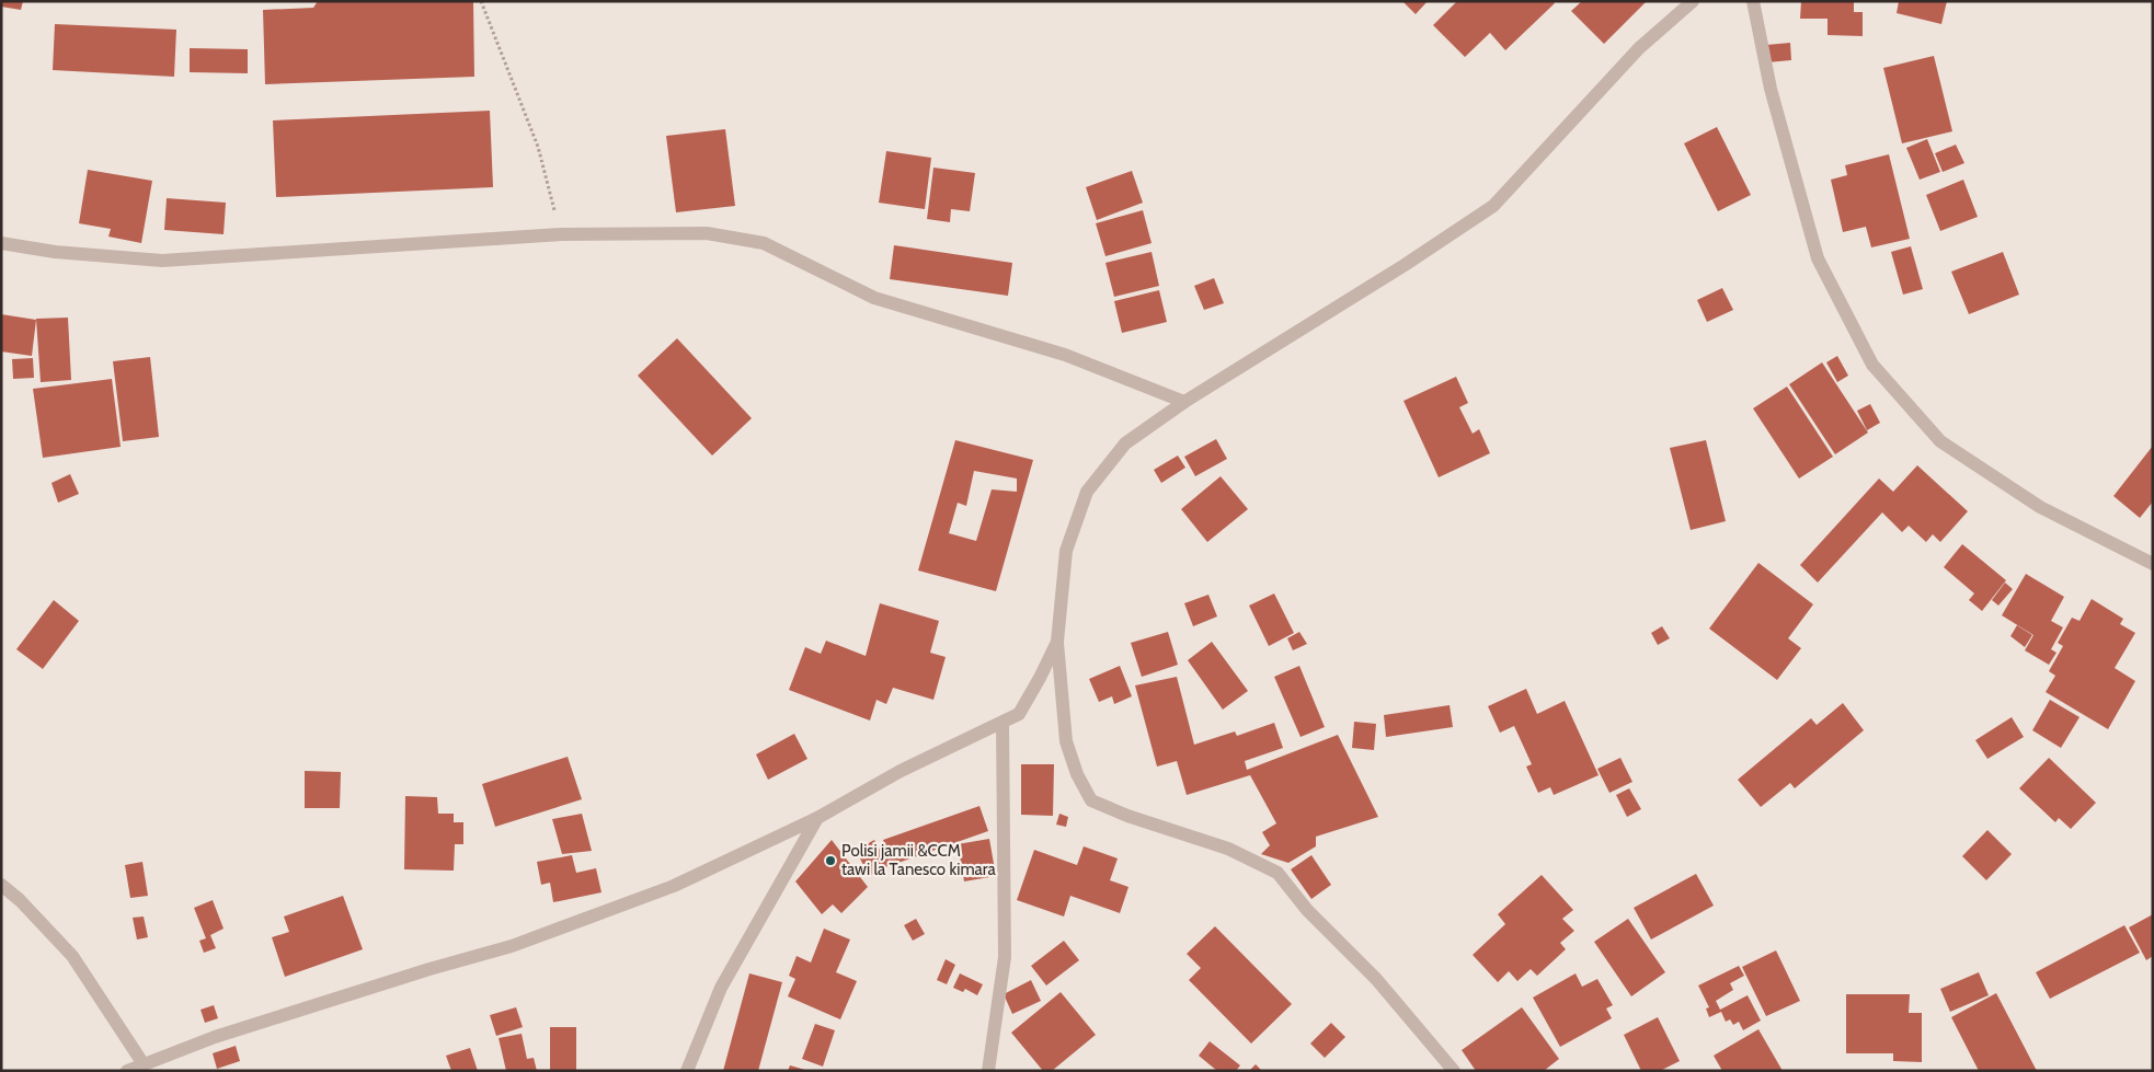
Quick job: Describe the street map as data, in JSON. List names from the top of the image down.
{
  "places": ["Polisi jamii &CCM tawi la Tanesco kimara"]
}
